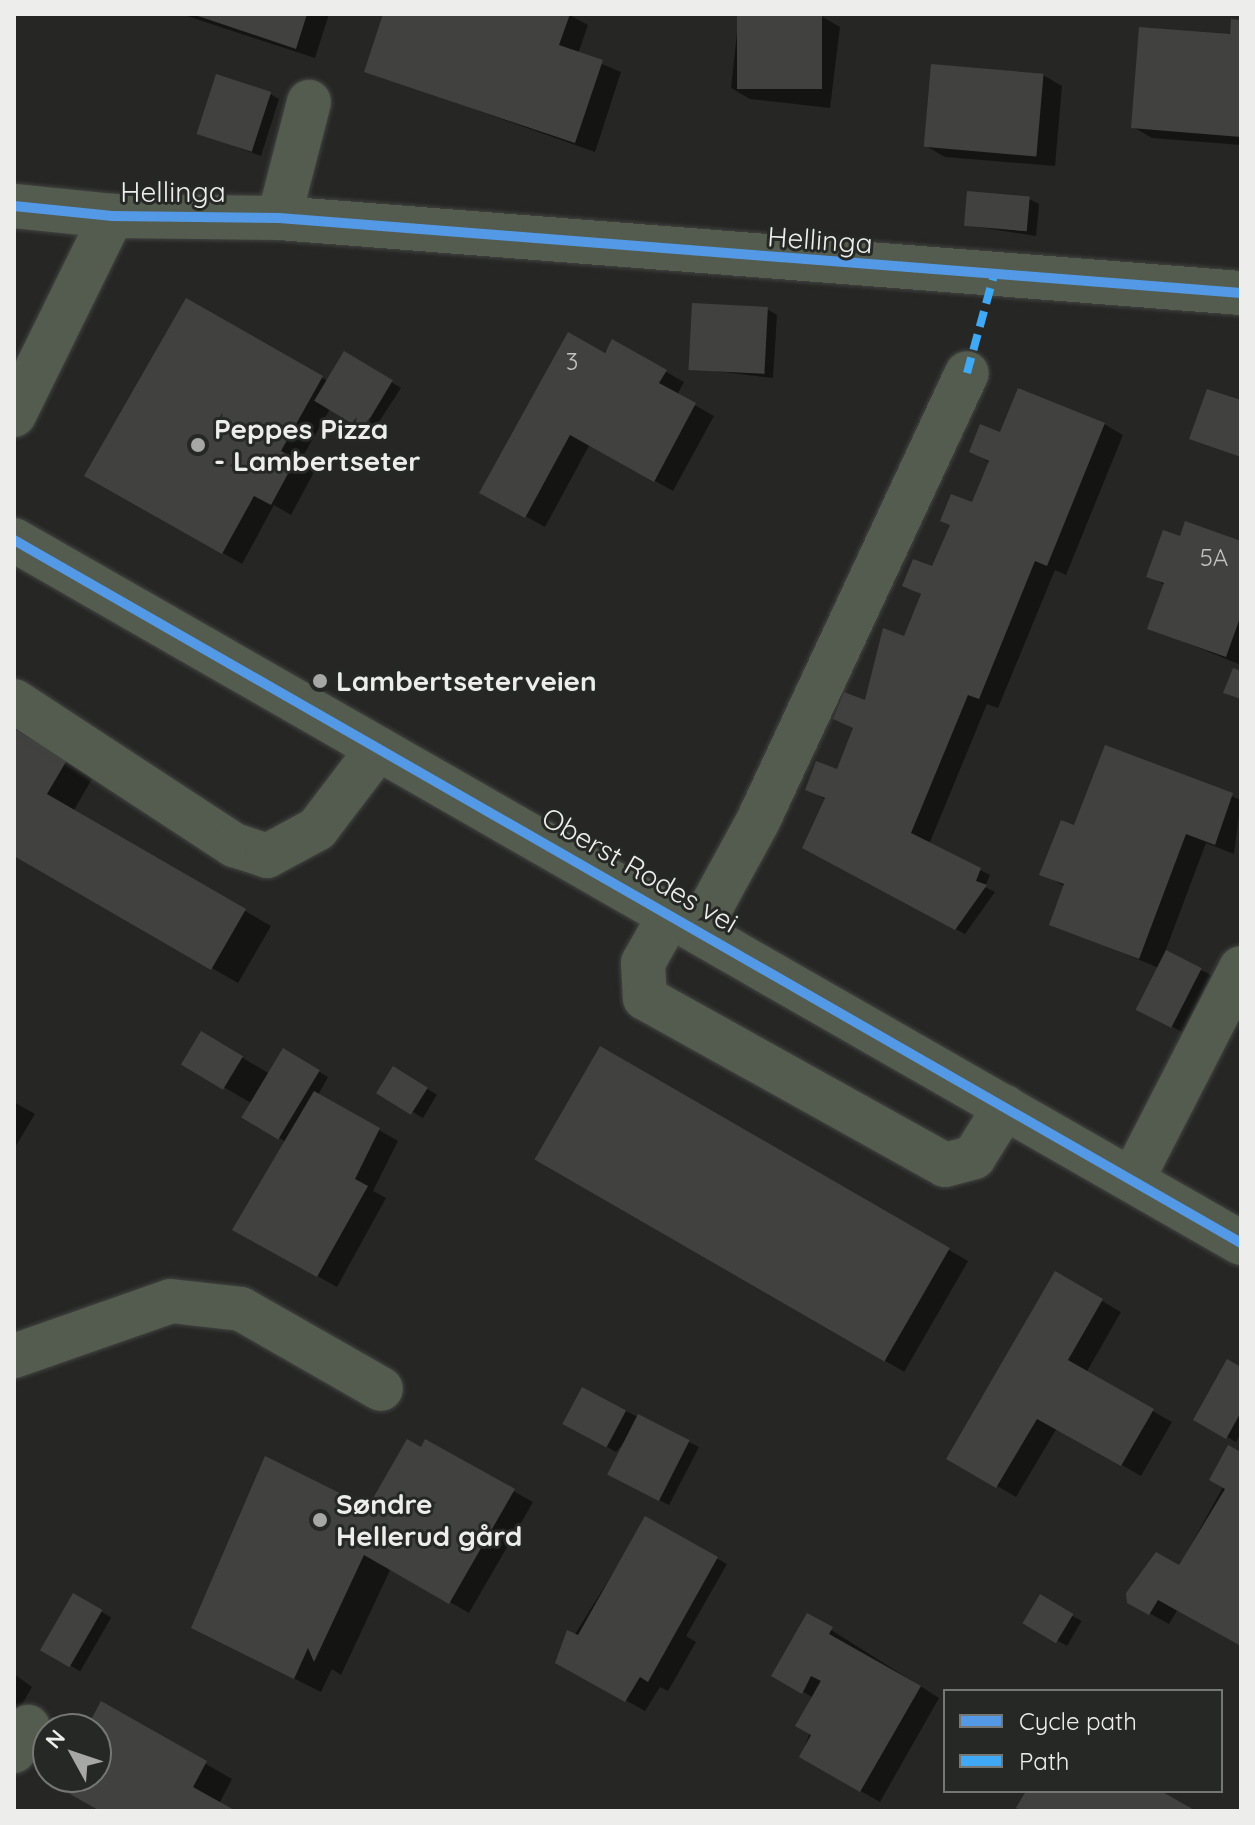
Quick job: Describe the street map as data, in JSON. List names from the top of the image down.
{
  "streets": {
    "street": ["Hellinga", "Oberst Rodes vei"]
  },
  "places": ["Peppes Pizza - Lambertseter", "Lambertseterveien", "Søndre Hellerud gård"],
  "house_numbers": ["3", "5A"],
  "legend": ["Cycle path", "Path"],
  "north": "top left"
}
